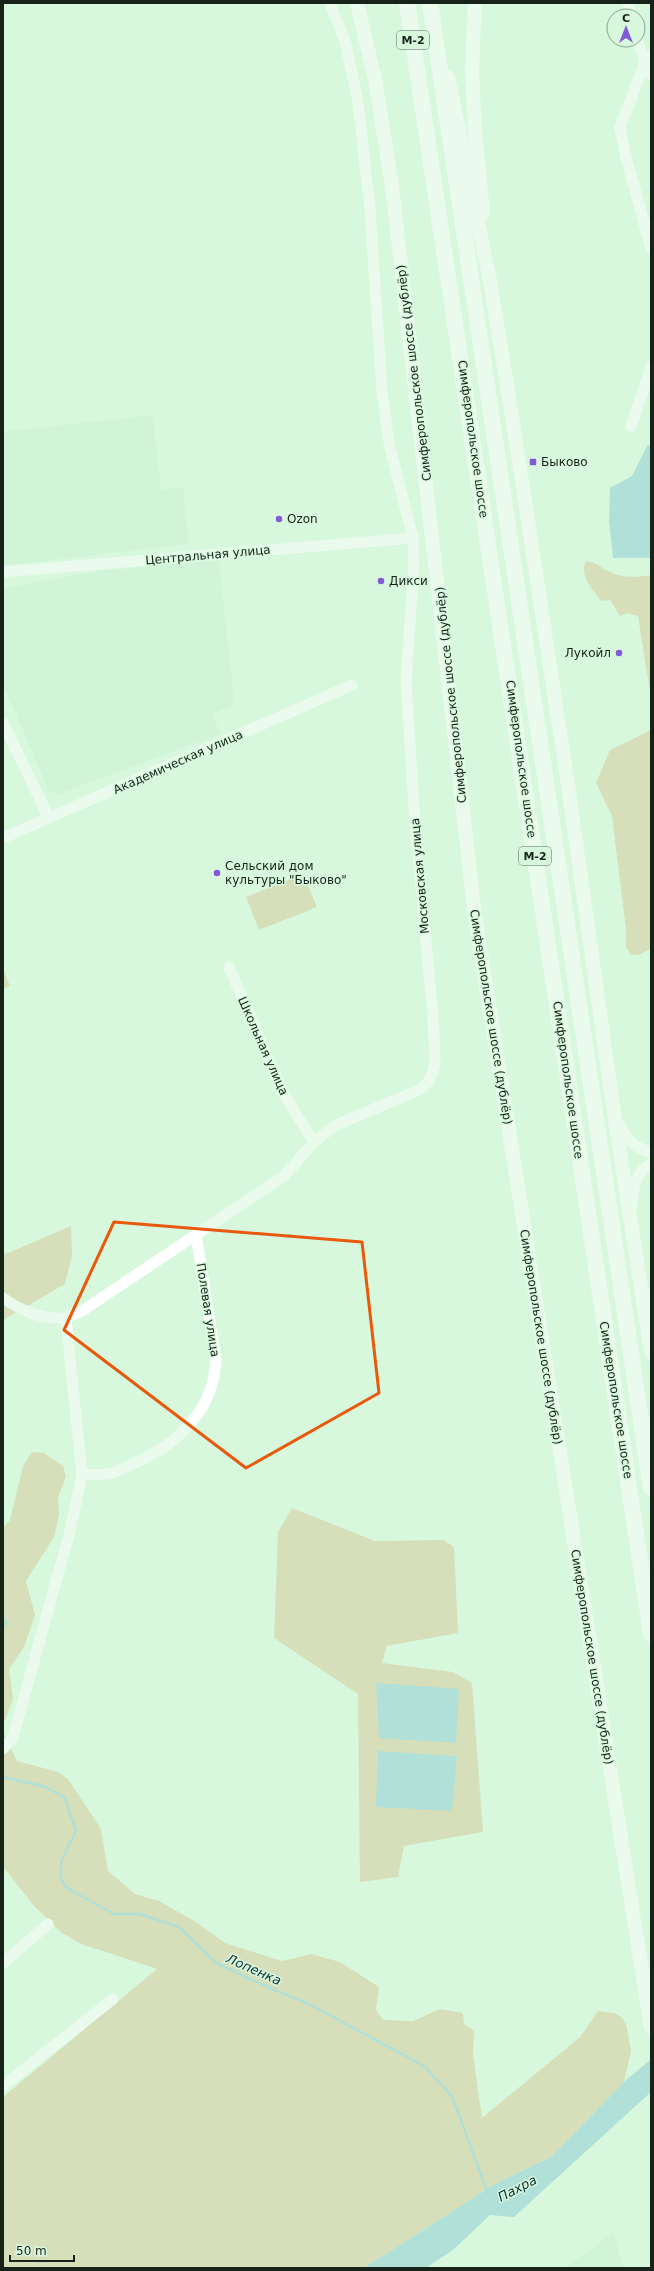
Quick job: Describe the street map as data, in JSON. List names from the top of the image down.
{
  "streets": {
    "highway": ["М-2", "Симферопольское шоссе"],
    "main road": ["Симферопольское шоссе (дублёр)"],
    "street": [
      "Центральная улица",
      "Академическая улица",
      "Московская улица",
      "Школьная улица",
      "Полевая улица"
    ]
  },
  "crossings": [
    ["Центральная улица", "Московская улица"],
    ["Московская улица", "Школьная улица"],
    ["Московская улица", "Полевая улица"]
  ],
  "water": ["Лопенка", "Пахра"],
  "places": {
    "transit": ["Быково"],
    "other": [
      "Ozon",
      "Дикси",
      "Лукойл",
      "Сельский дом культуры \"Быково\""
    ]
  },
  "scale_bar": "50 m",
  "north": "top"
}
